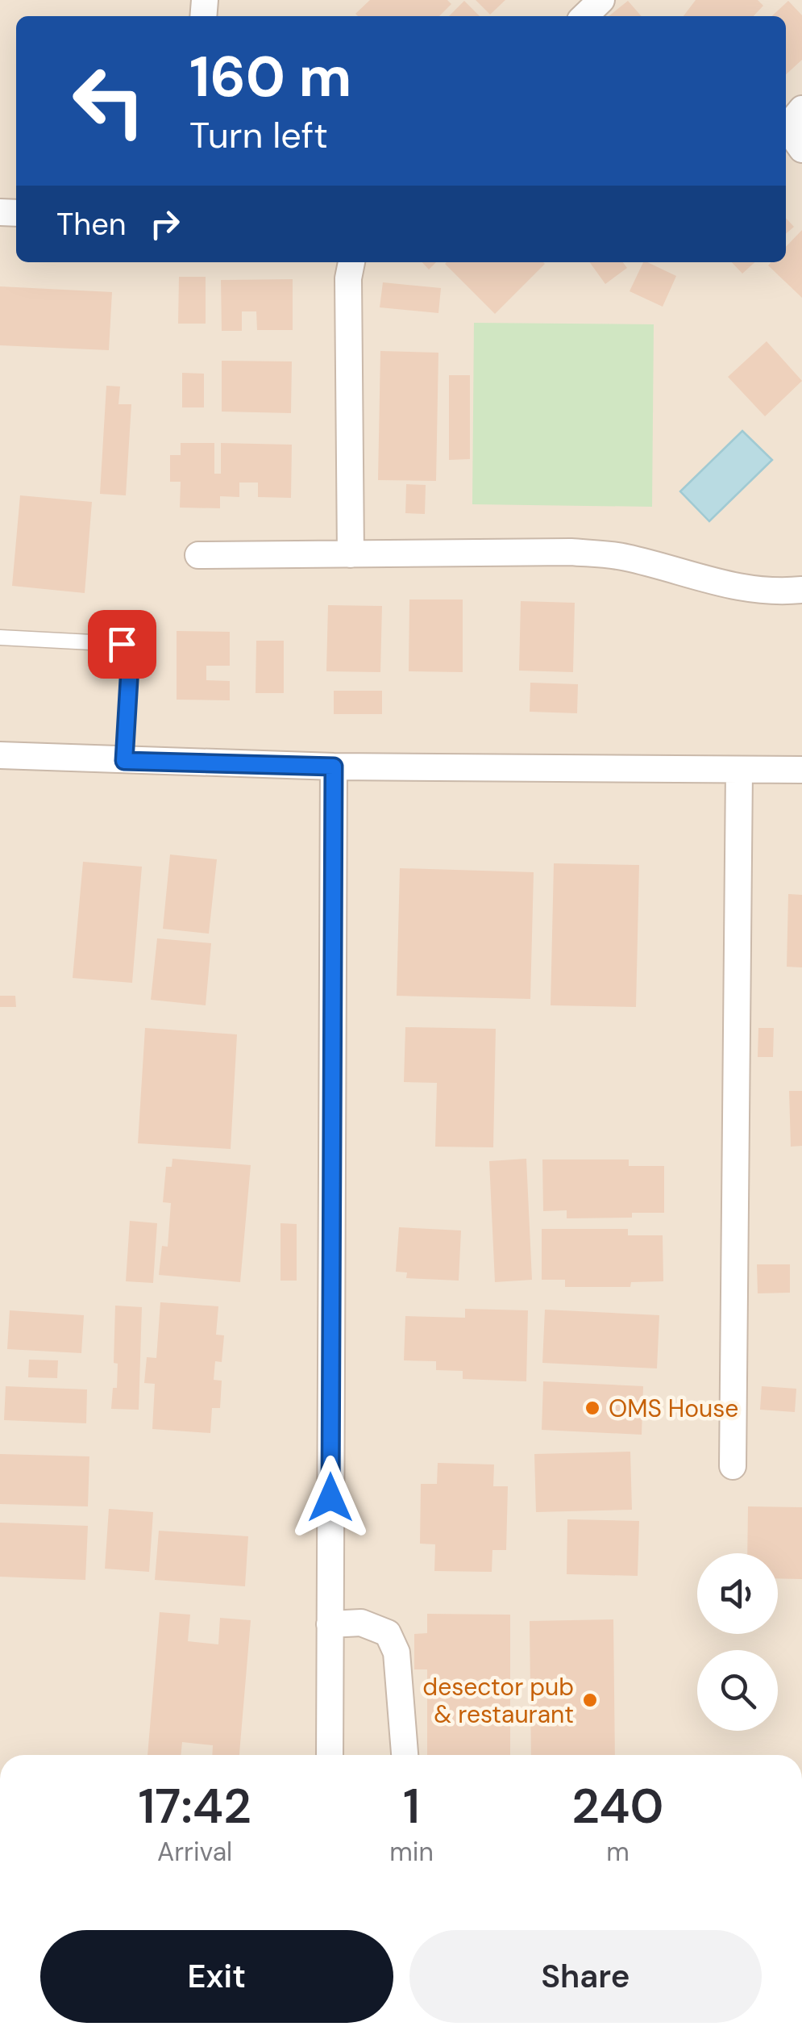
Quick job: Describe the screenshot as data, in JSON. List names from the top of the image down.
{
  "places": ["OMS House", "desector pub & restaurant"],
  "page": {
    "turn": ["160 m", "Turn left"],
    "then": "Then",
    "eta": [
      "17:42",
      "Arrival",
      "1",
      "min",
      "240",
      "m"
    ],
    "buttons": ["Exit", "Share"]
  }
}
